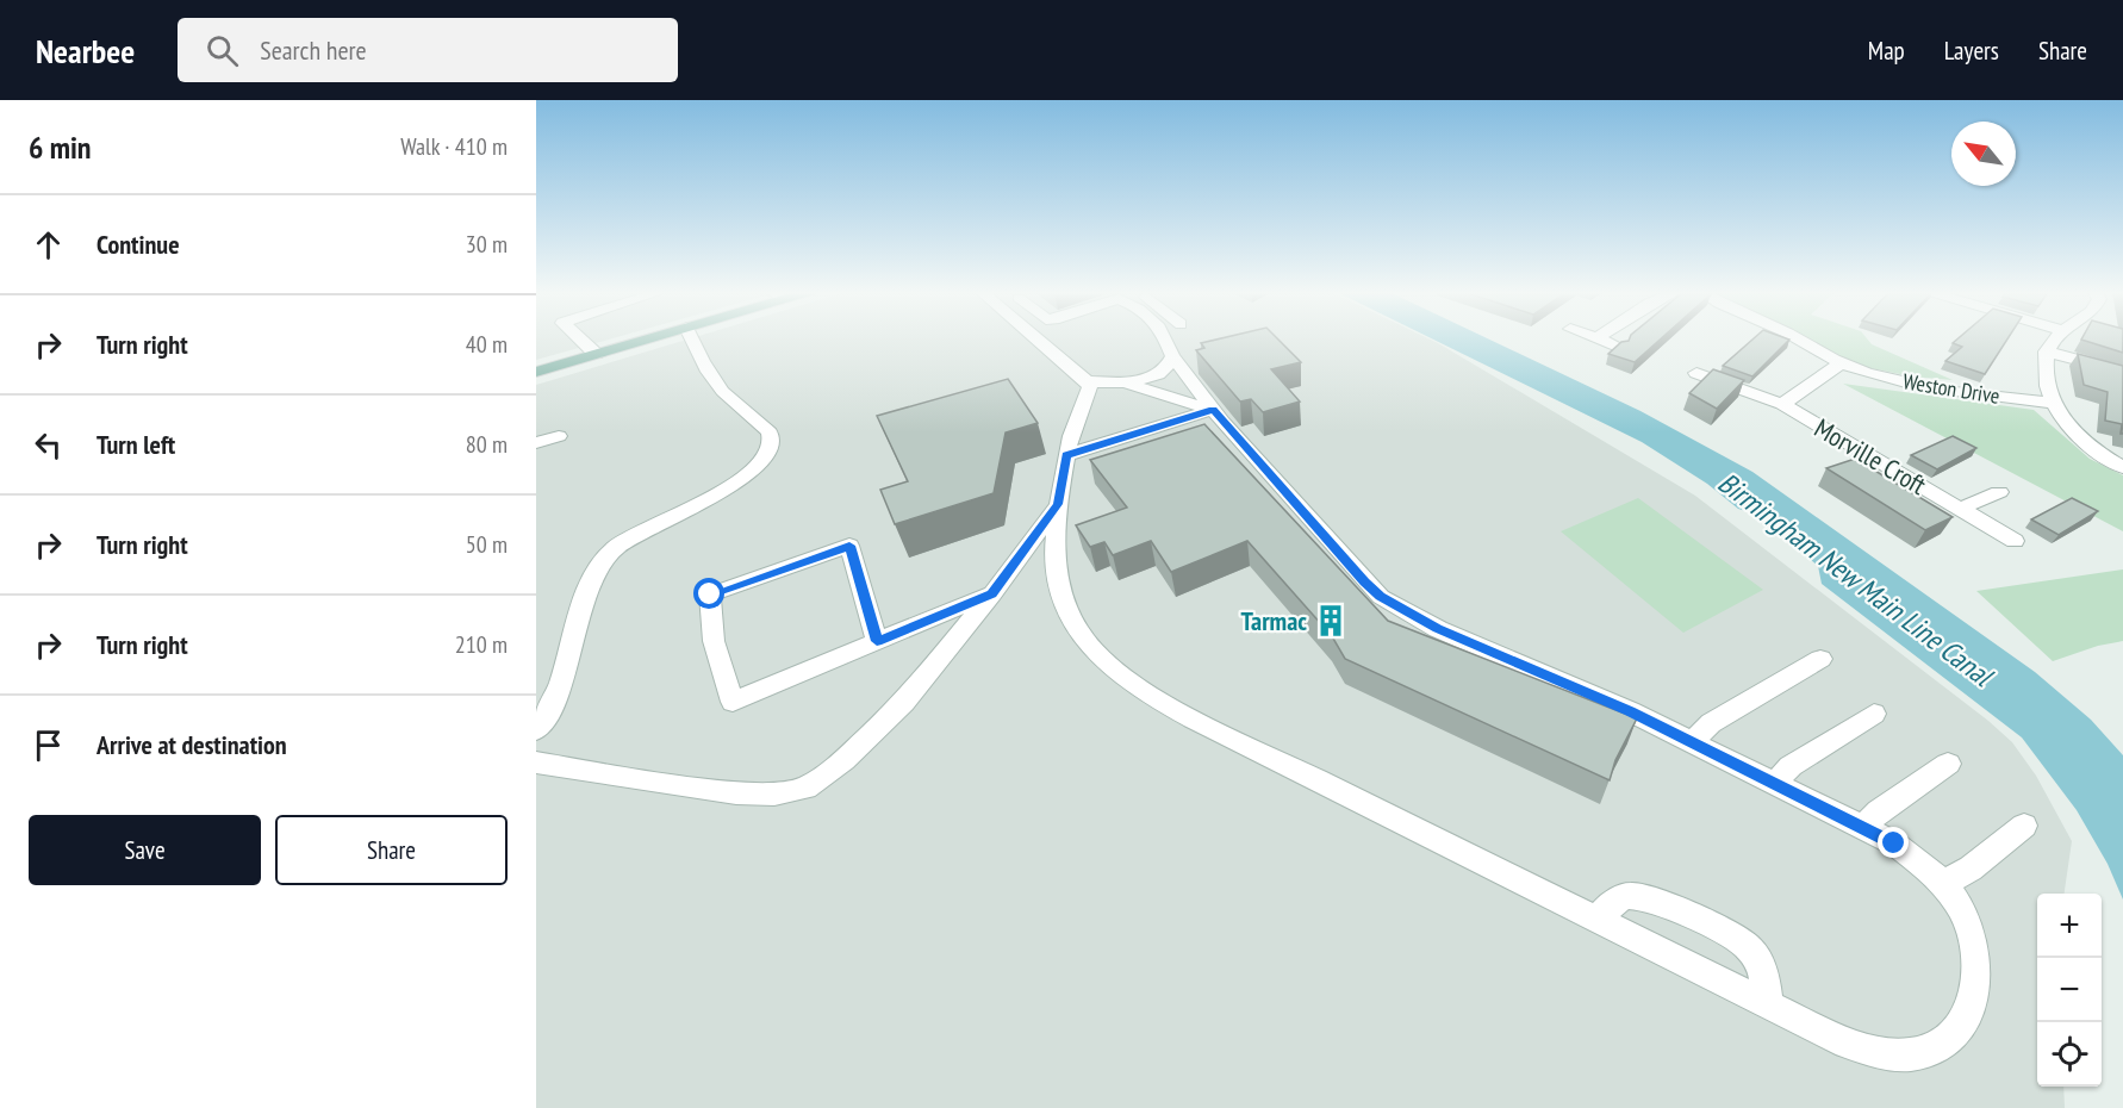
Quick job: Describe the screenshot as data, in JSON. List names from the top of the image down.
{
  "streets": {
    "street": ["Weston Drive", "Morville Croft"]
  },
  "crossings": [
    ["Weston Drive", "Morville Croft"]
  ],
  "water": ["Birmingham New Main Line Canal"],
  "places": {
    "building": ["Tarmac"]
  },
  "north": "top left",
  "page": {
    "header": "Nearbee",
    "search": "Search here",
    "nav": ["Map", "Layers", "Share"],
    "heading": ["6 min", "Walk · 410 m"],
    "list": [
      ["Continue", "30 m"],
      ["Turn right", "40 m"],
      ["Turn left", "80 m"],
      ["Turn right", "50 m"],
      ["Turn right", "210 m"],
      "Arrive at destination"
    ],
    "buttons": ["Save", "Share"],
    "map_buttons": ["+", "−"]
  }
}
